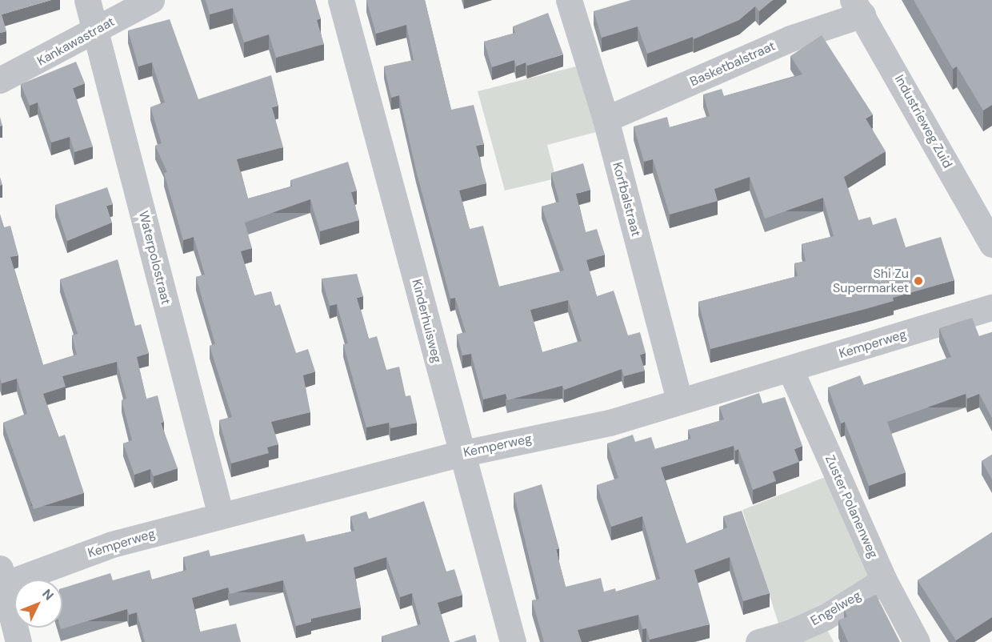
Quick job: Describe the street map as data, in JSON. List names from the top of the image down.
{
  "streets": {
    "street": [
      "Kankawastraat",
      "Basketbalstraat",
      "Industrieweg Zuid",
      "Korfbalstraat",
      "Waterpolostraat",
      "Kinderhuisweg",
      "Kemperweg",
      "Zuster Polanenweg",
      "Engelweg"
    ]
  },
  "crossings": [
    ["Kankawastraat", "Waterpolostraat"],
    ["Basketbalstraat", "Industrieweg Zuid"],
    ["Basketbalstraat", "Korfbalstraat"],
    ["Korfbalstraat", "Kemperweg"],
    ["Waterpolostraat", "Kemperweg"],
    ["Kinderhuisweg", "Kemperweg"],
    ["Kemperweg", "Zuster Polanenweg"],
    ["Zuster Polanenweg", "Engelweg"]
  ],
  "places": ["Shi Zu Supermarket"],
  "north": "top right"
}
